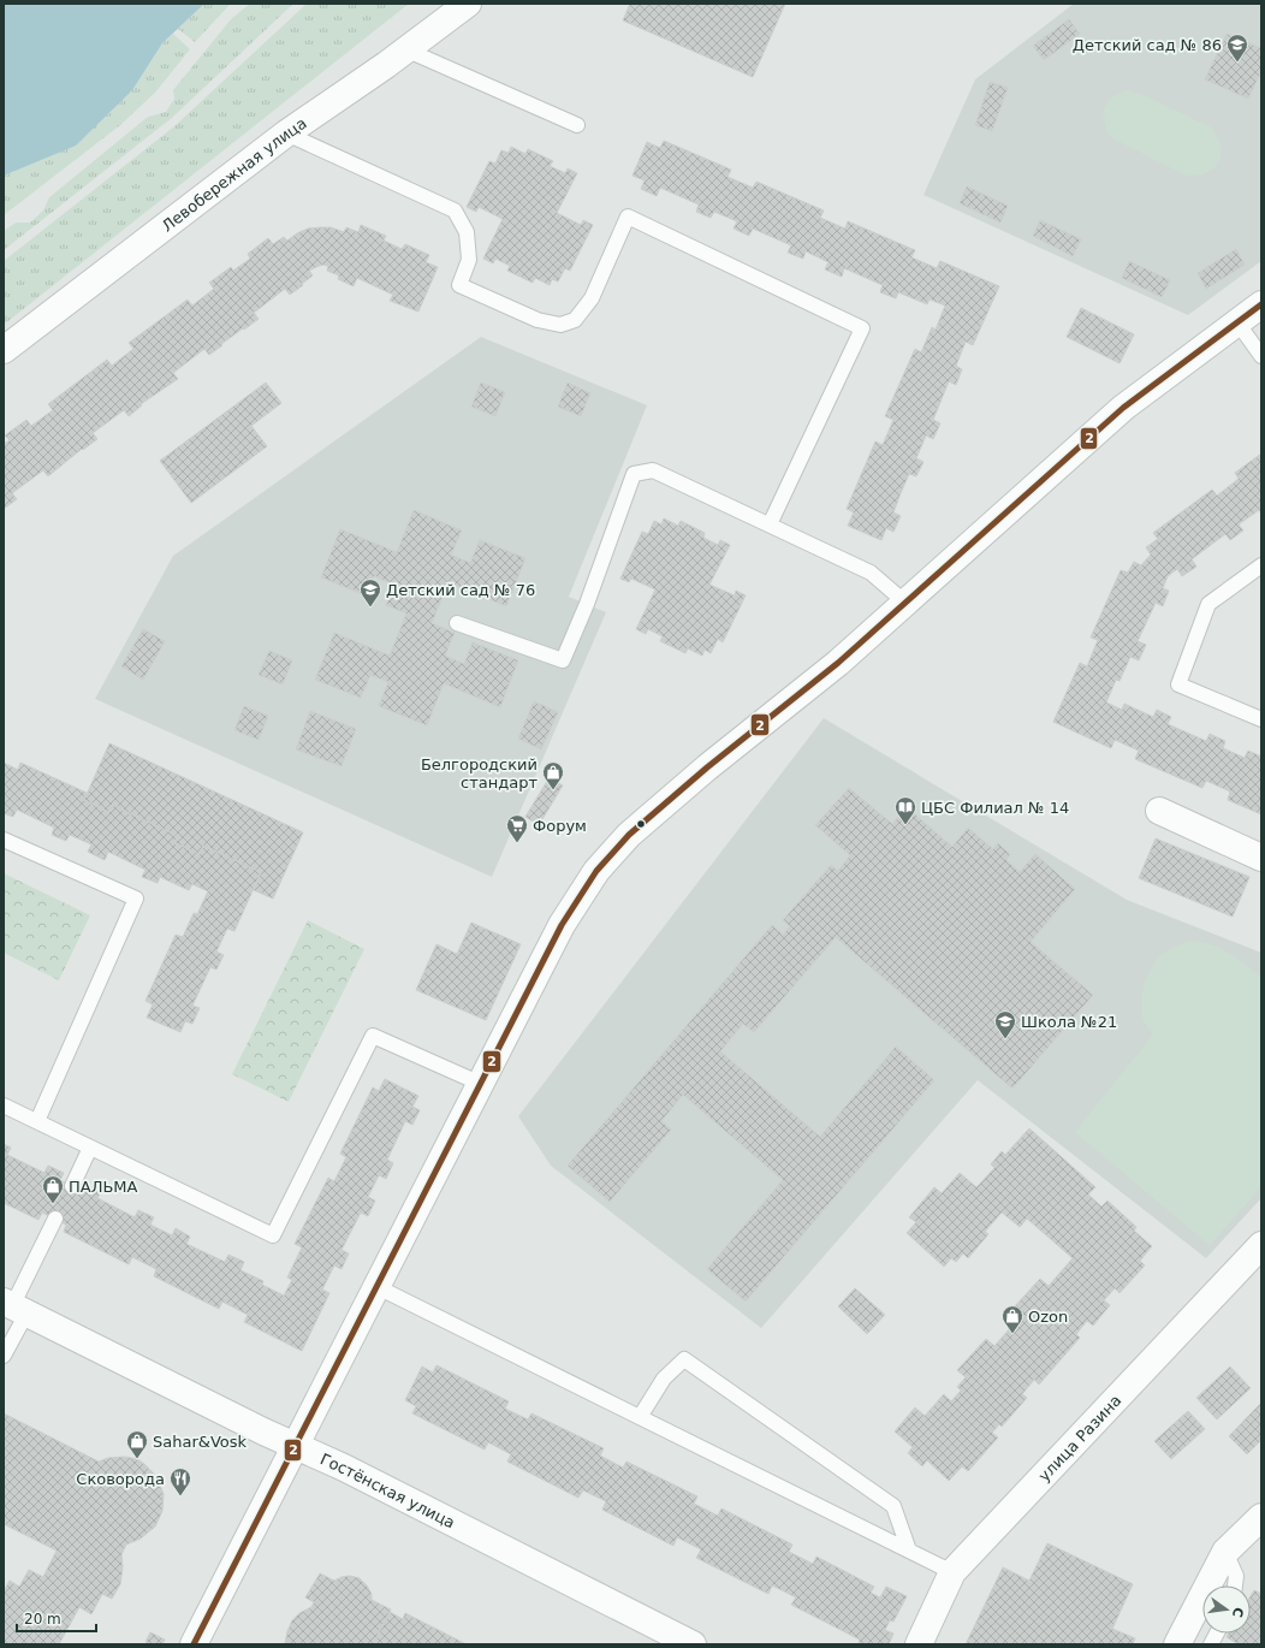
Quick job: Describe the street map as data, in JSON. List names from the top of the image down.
{
  "streets": {
    "street": ["Левобережная улица", "улица Разина", "Гостёнская улица"]
  },
  "places": {
    "school or university": ["Детский сад № 86", "Детский сад № 76", "Школа №21"],
    "shop": [
      "Белгородский стандарт",
      "ПАЛЬМА",
      "Ozon",
      "Sahar&Vosk"
    ],
    "library": ["ЦБС Филиал № 14"],
    "supermarket": ["Форум"],
    "restaurant": ["Сковорода"]
  },
  "lines": ["transit line 2"],
  "scale_bar": "20 m",
  "north": "right"
}
